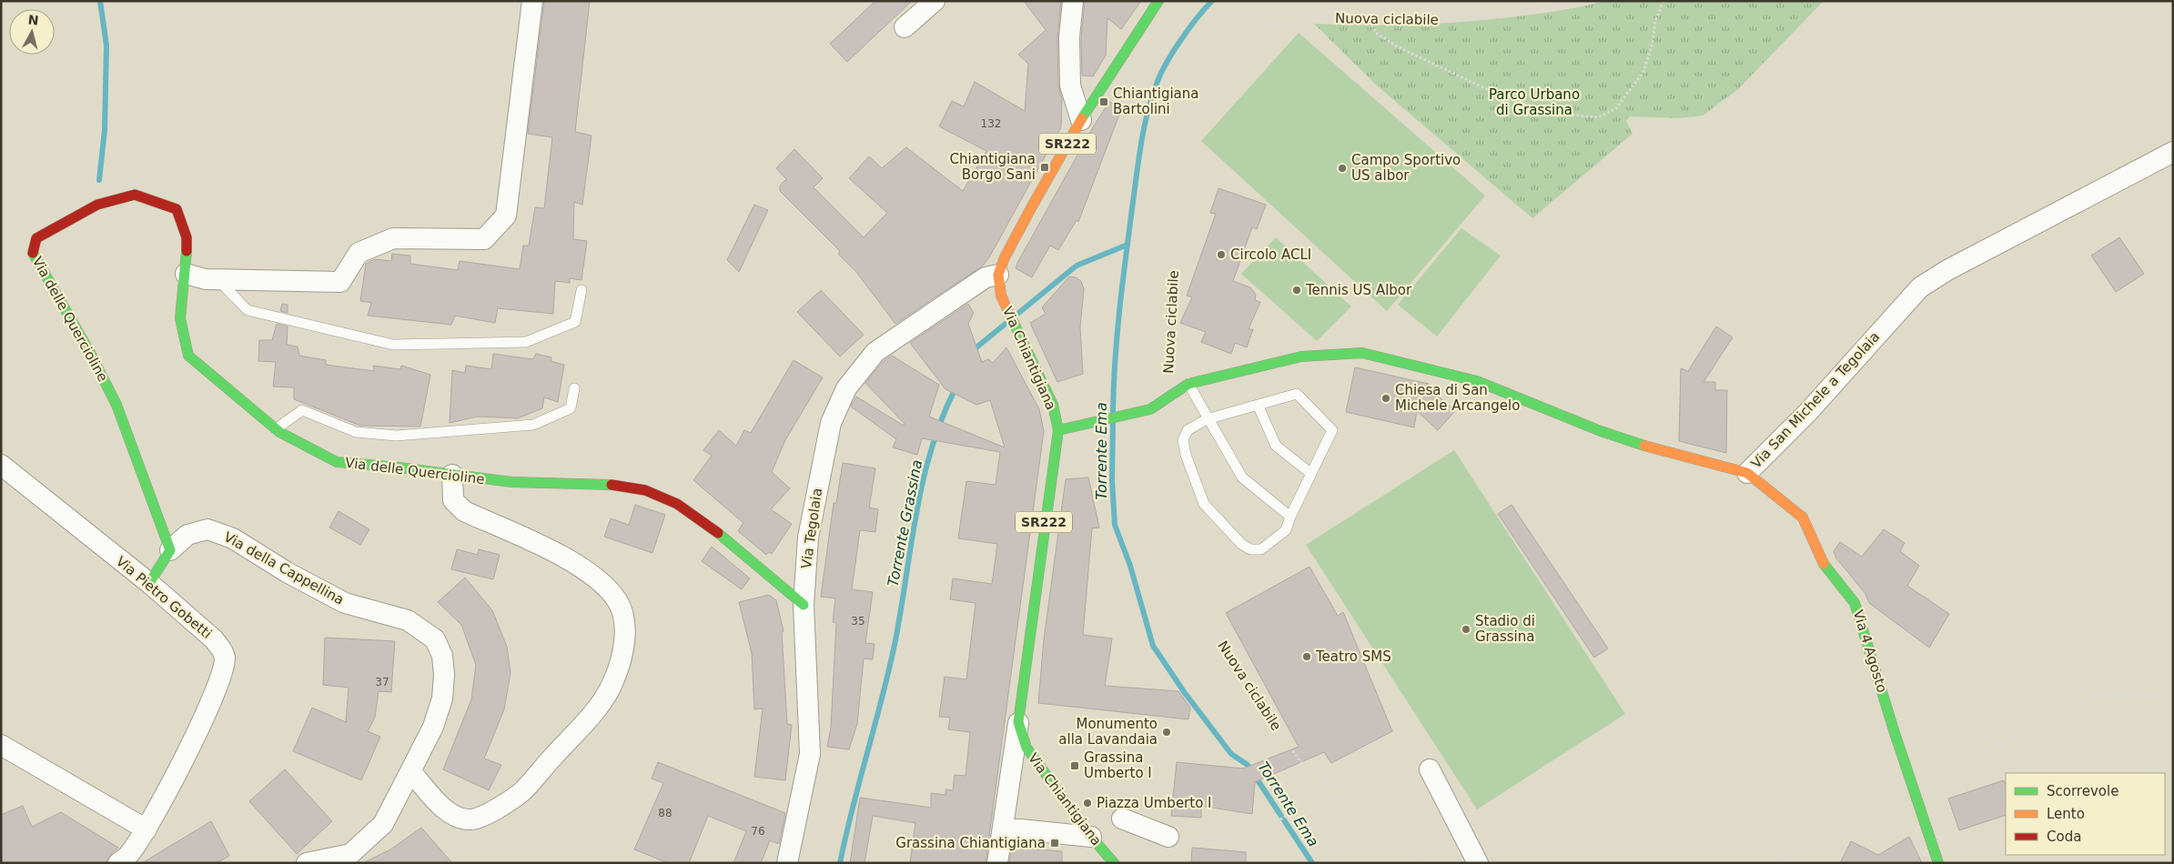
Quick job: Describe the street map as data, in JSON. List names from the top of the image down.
{
  "streets": {
    "street": [
      "SR222",
      "Via delle Quercioline",
      "Via Chiantigiana",
      "Via San Michele a Tegolaia",
      "Via Tegolaia",
      "Via della Cappellina",
      "Via Pietro Gobetti",
      "Via 4 Agosto"
    ],
    "path": ["Nuova ciclabile"]
  },
  "crossings": [
    ["Nuova ciclabile", "Via San Michele a Tegolaia"],
    ["Via delle Quercioline", "Via Tegolaia"],
    ["Via delle Quercioline", "Via della Cappellina"],
    ["Via Chiantigiana", "Via San Michele a Tegolaia"],
    ["Via Chiantigiana", "Via Tegolaia"],
    ["Via San Michele a Tegolaia", "Via 4 Agosto"]
  ],
  "water": ["Torrente Ema", "Torrente Grassina"],
  "parks": ["Parco Urbano di Grassina"],
  "places": {
    "transit": [
      "Chiantigiana Bartolini",
      "Chiantigiana Borgo Sani",
      "Grassina Umberto I",
      "Grassina Chiantigiana"
    ],
    "other": [
      "Campo Sportivo US albor",
      "Circolo ACLI",
      "Tennis US Albor",
      "Chiesa di San Michele Arcangelo",
      "Stadio di Grassina",
      "Teatro SMS",
      "Monumento alla Lavandaia",
      "Piazza Umberto I"
    ]
  },
  "house_numbers": [
    "132",
    "35",
    "37",
    "88",
    "76"
  ],
  "legend": ["Scorrevole", "Lento", "Coda"],
  "north": "top"
}
